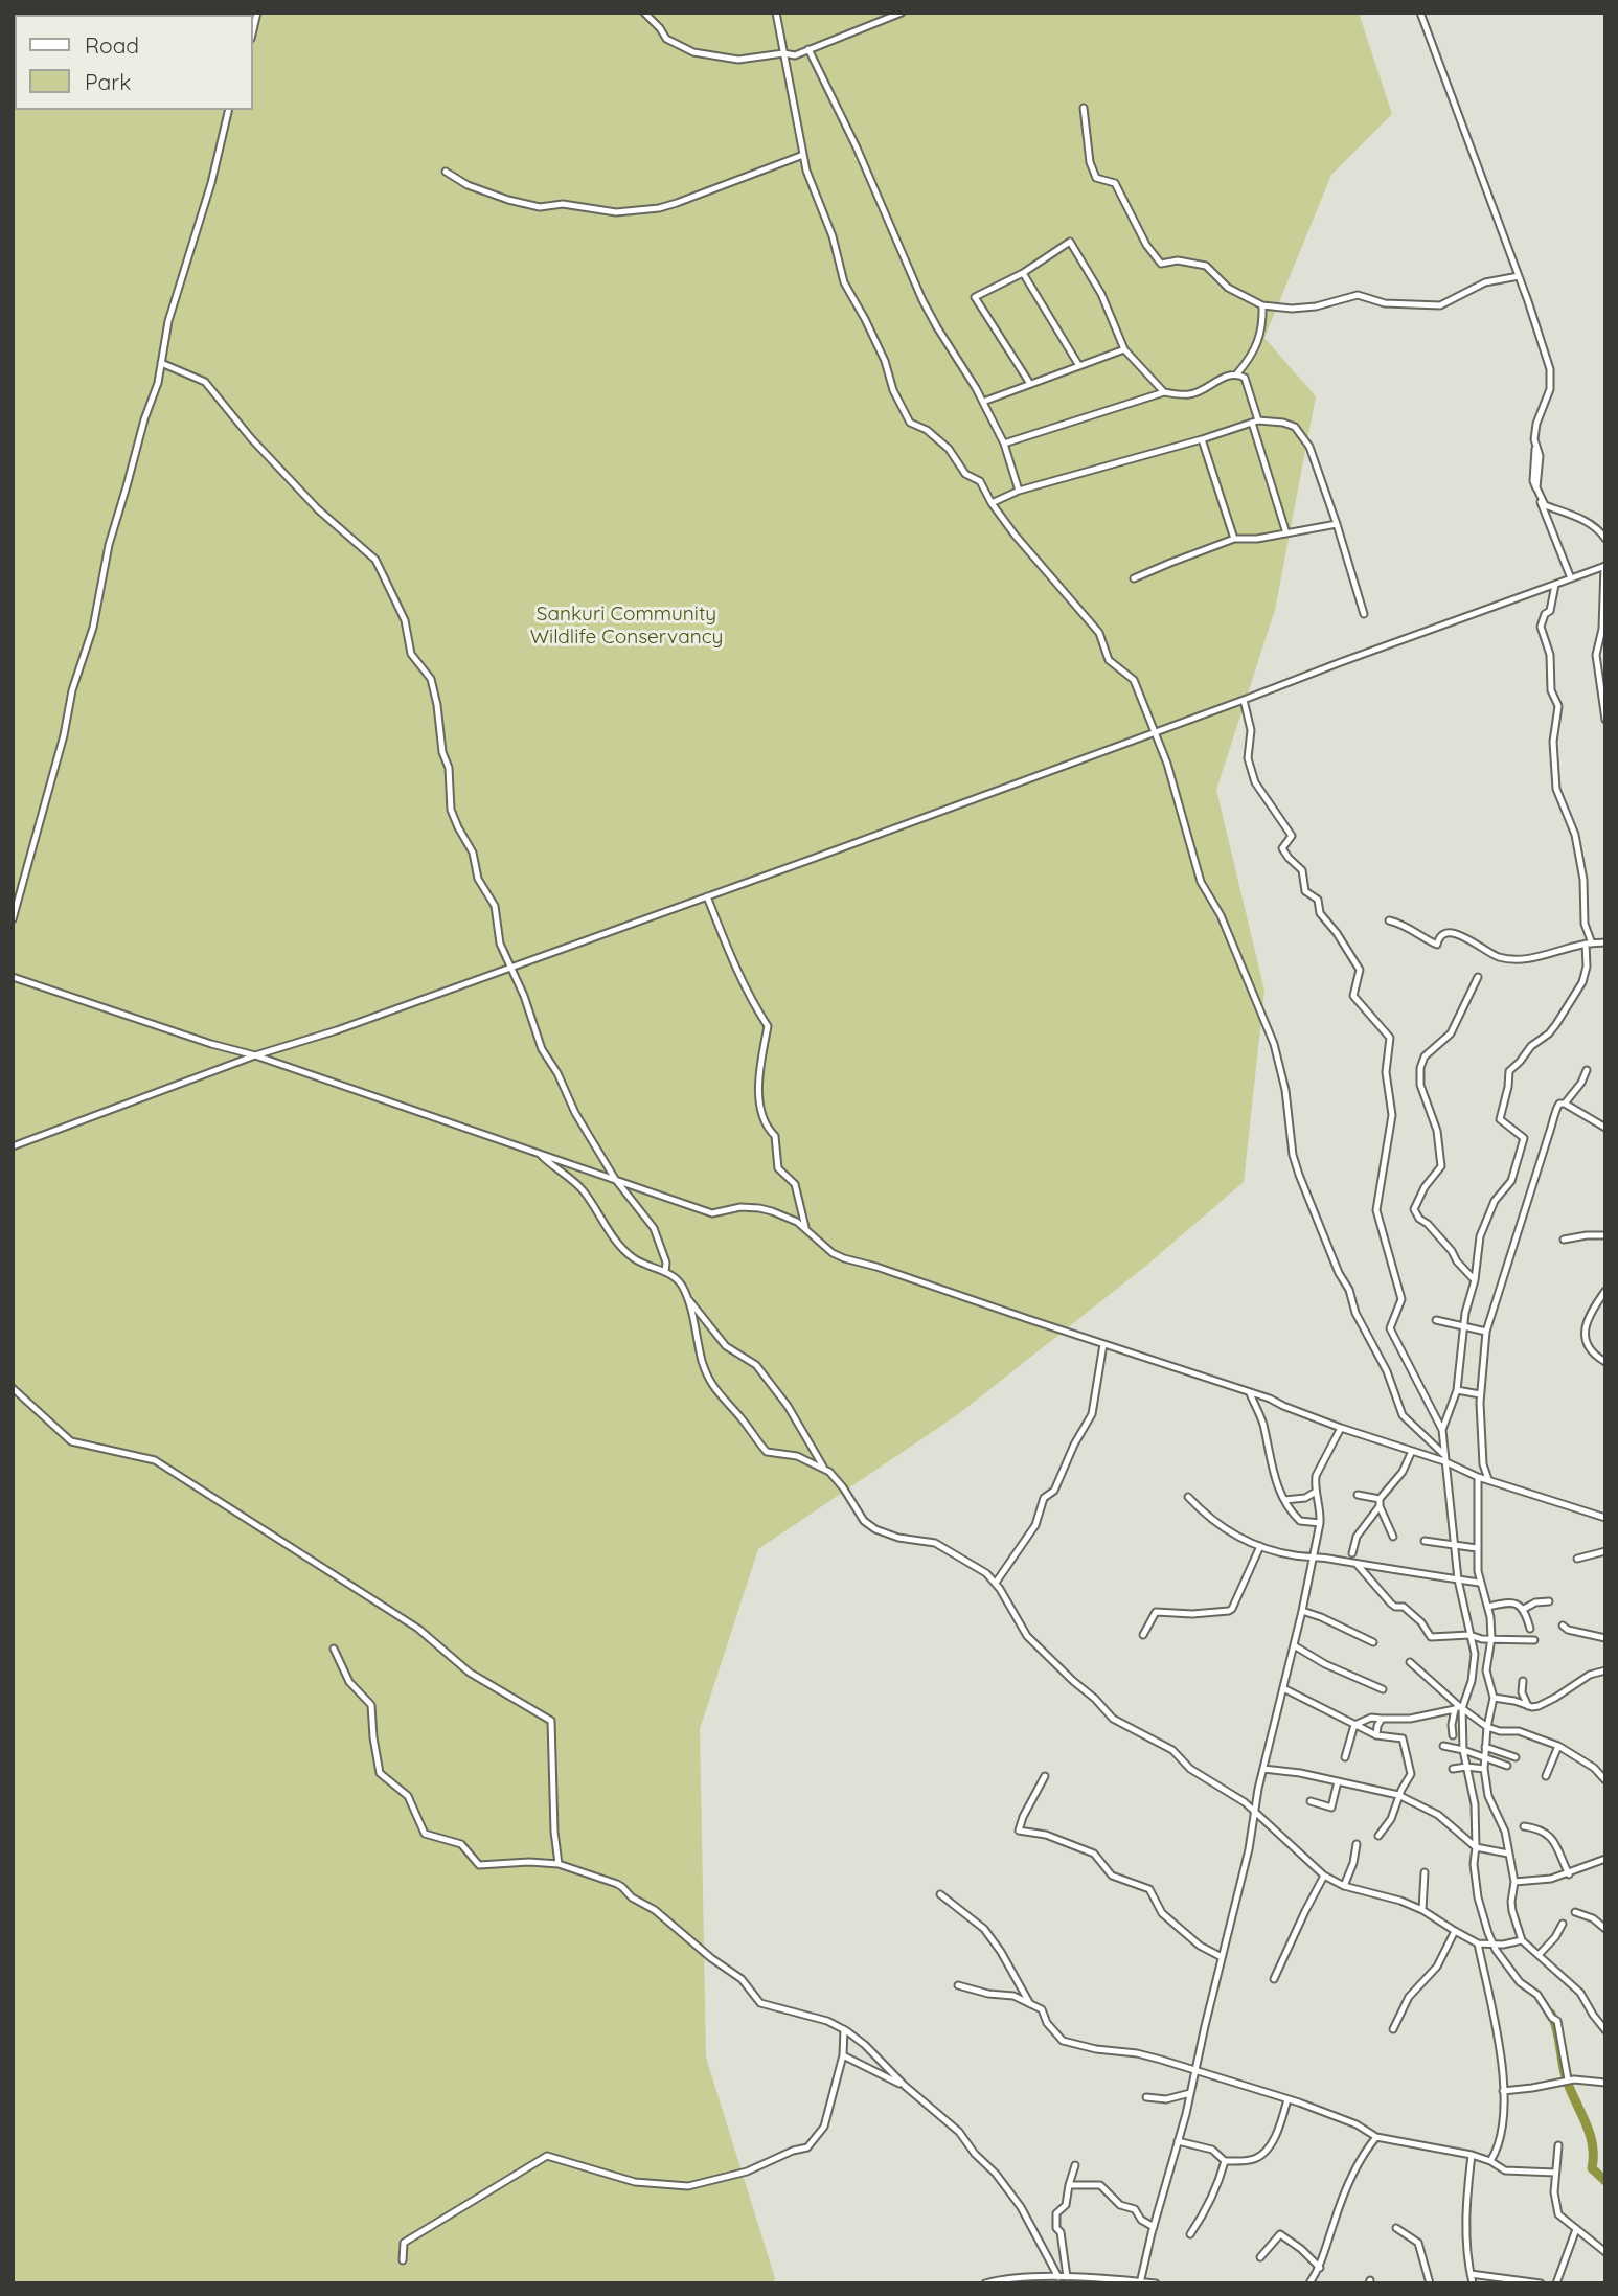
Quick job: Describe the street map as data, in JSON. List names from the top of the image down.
{
  "parks": ["Sankuri Community Wildlife Conservancy"],
  "legend": ["Road", "Park"]
}
